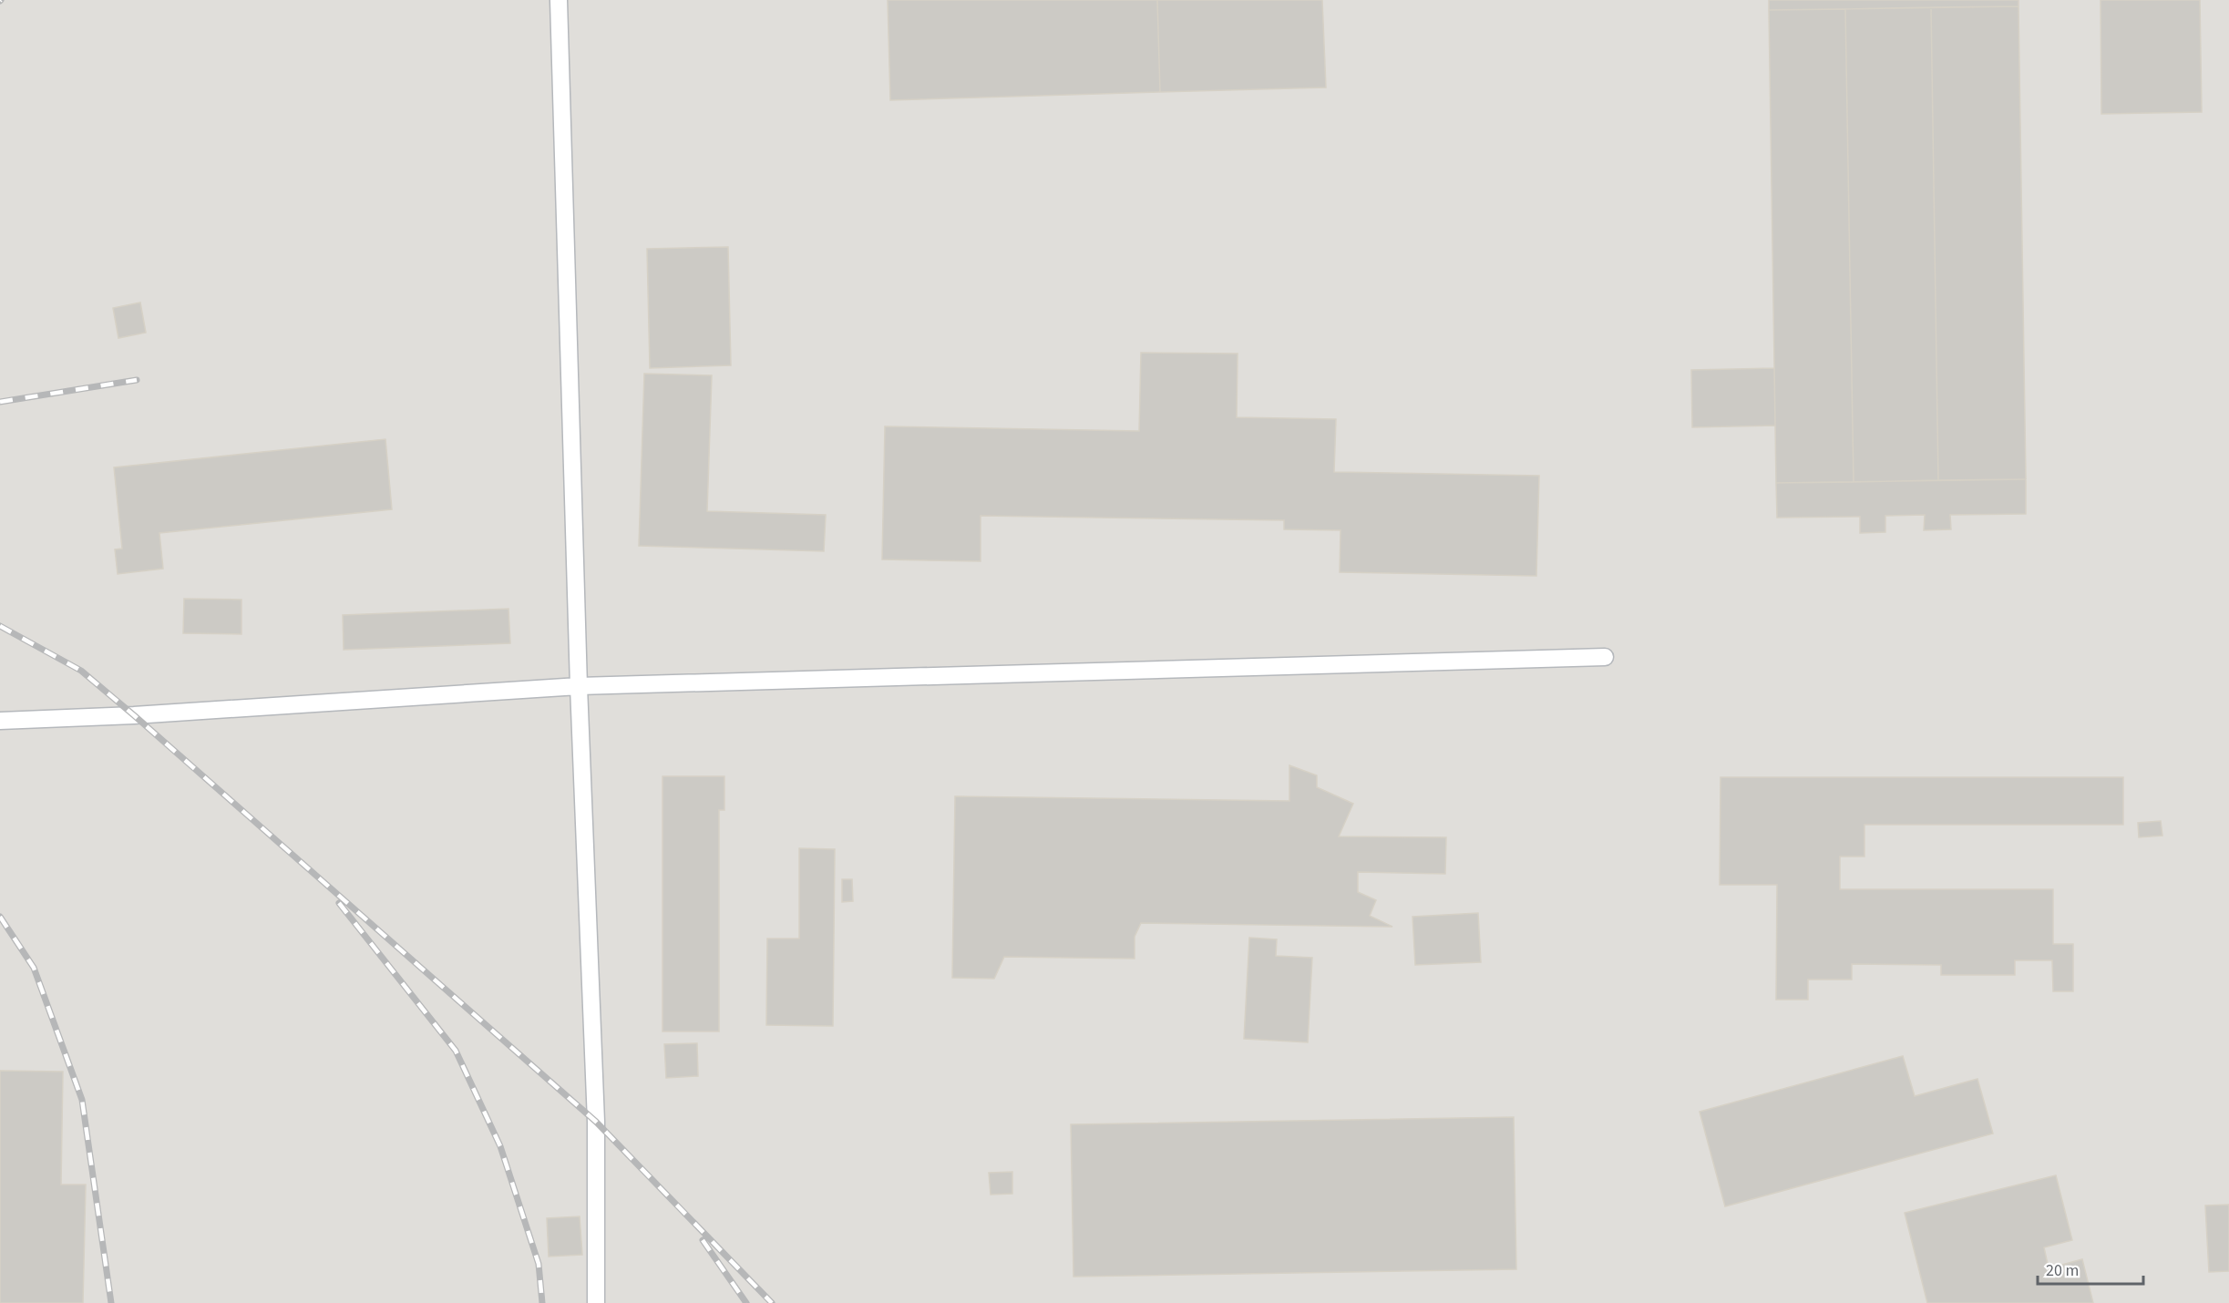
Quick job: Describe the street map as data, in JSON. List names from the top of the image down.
{
  "scale_bar": "20 m"
}
